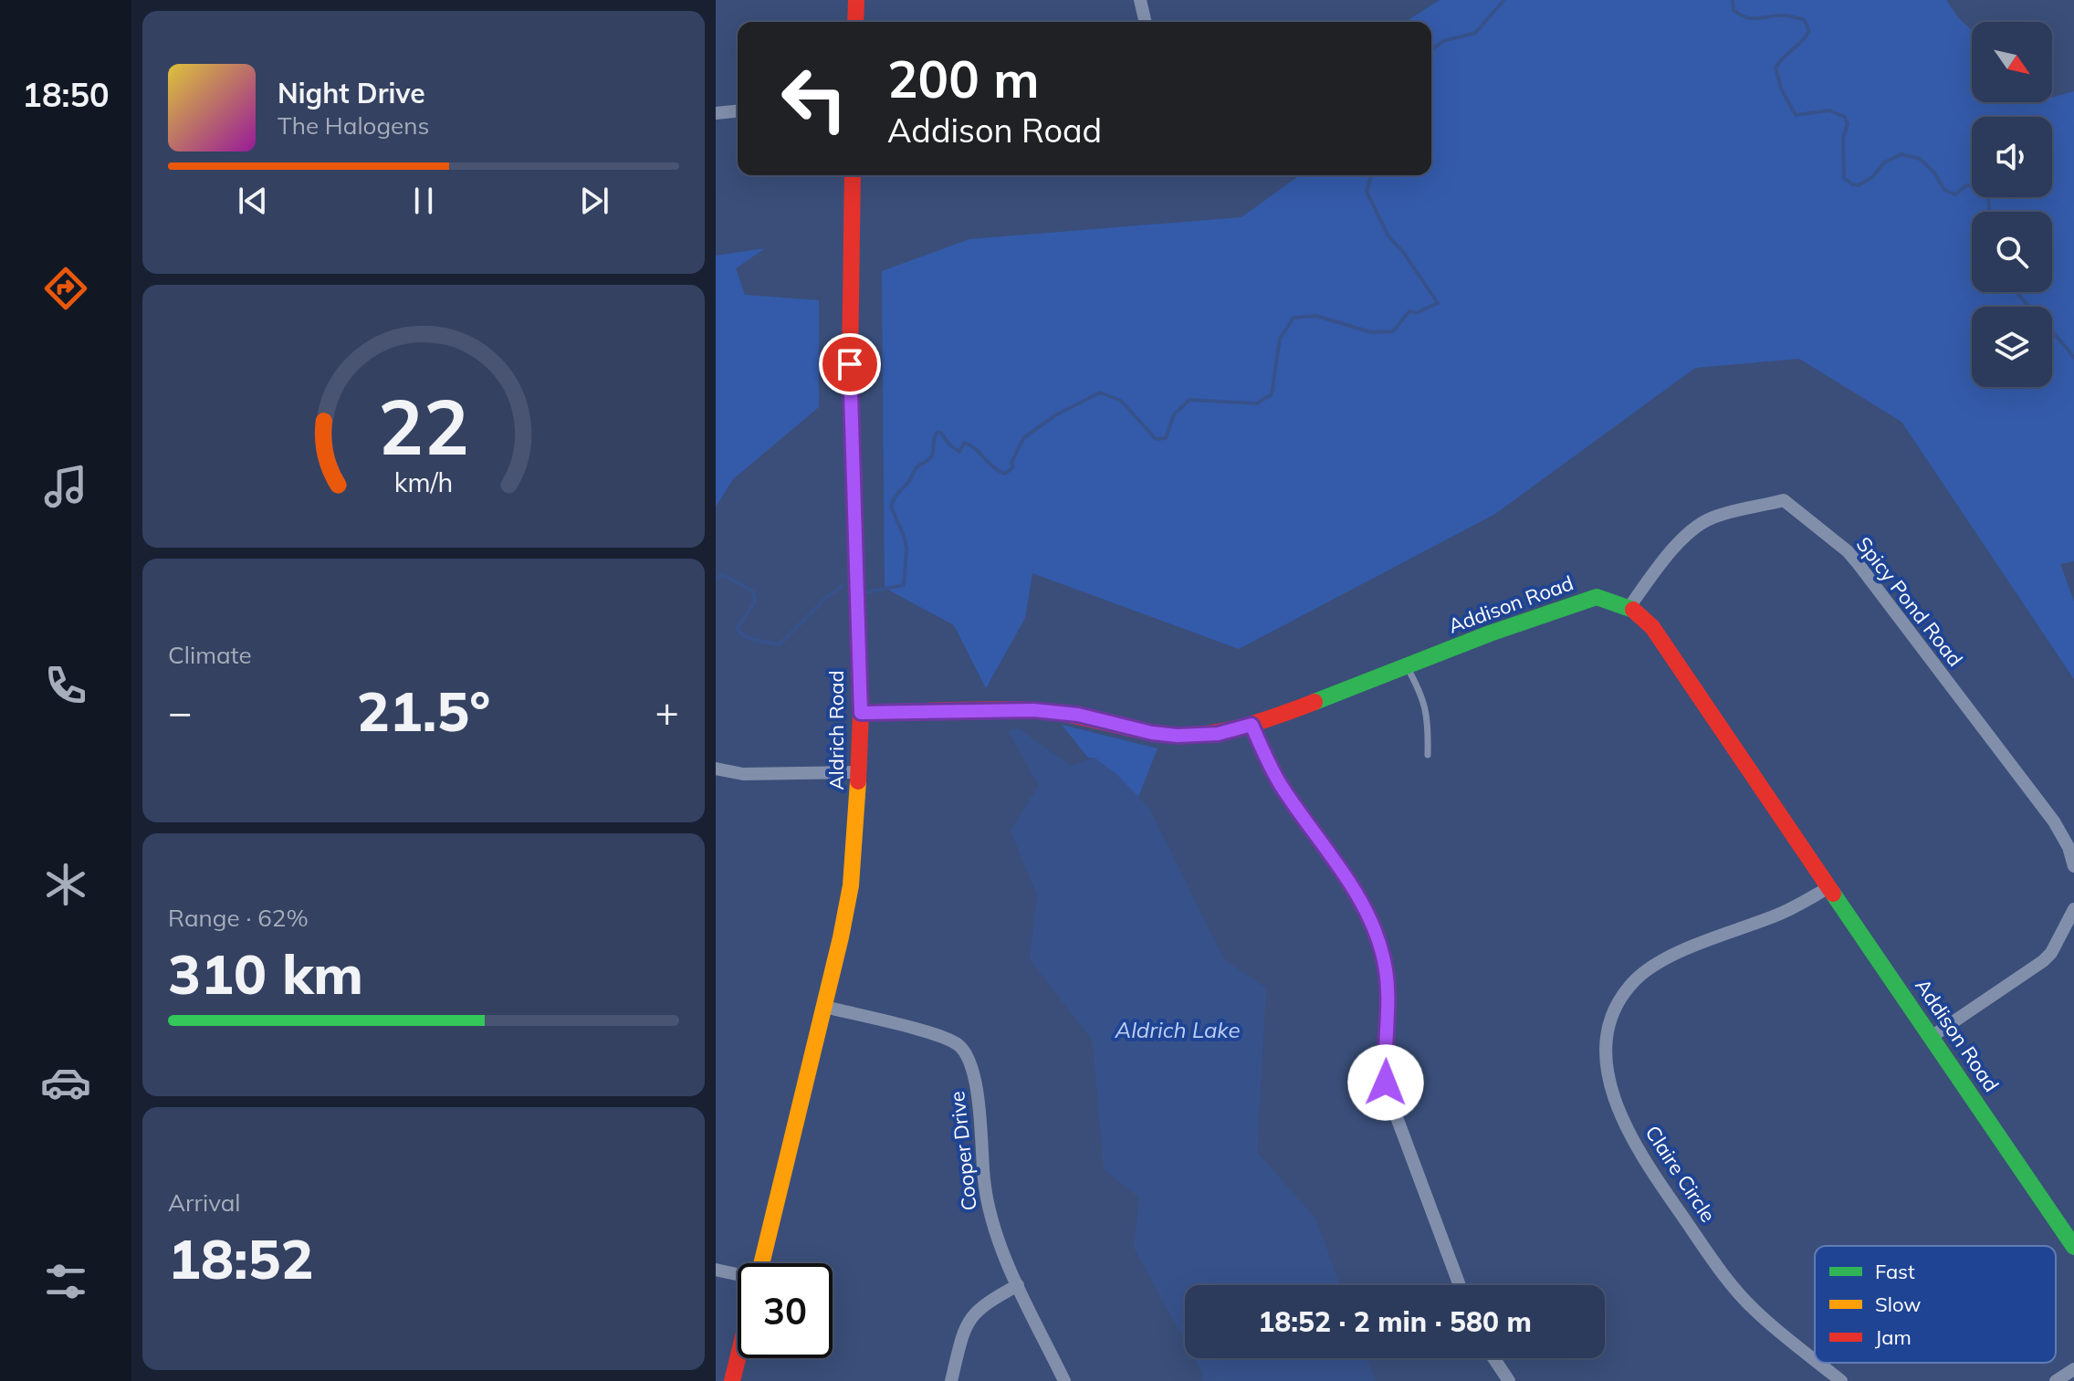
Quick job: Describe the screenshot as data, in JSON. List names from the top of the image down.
{
  "streets": {
    "street": [
      "Spicy Pond Road",
      "Addison Road",
      "Aldrich Road",
      "Cooper Drive",
      "Claire Circle"
    ]
  },
  "crossings": [
    ["Spicy Pond Road", "Addison Road"],
    ["Addison Road", "Aldrich Road"],
    ["Addison Road", "Claire Circle"],
    ["Aldrich Road", "Cooper Drive"]
  ],
  "water": ["Aldrich Lake"],
  "legend": ["Fast", "Slow", "Jam"],
  "north": "bottom right",
  "page": {
    "tabs": "18:50",
    "turn": ["200 m", "Addison Road"],
    "song": ["Night Drive", "The Halogens"],
    "tile": [
      "Climate",
      ["Range · 62%", "310 km"],
      ["Arrival", "18:52"]
    ],
    "heat": ["−", "21.5°", "+"],
    "limit": "30",
    "trip": "18:52 · 2 min · 580 m",
    "gauge": ["22", "km/h"]
  }
}
